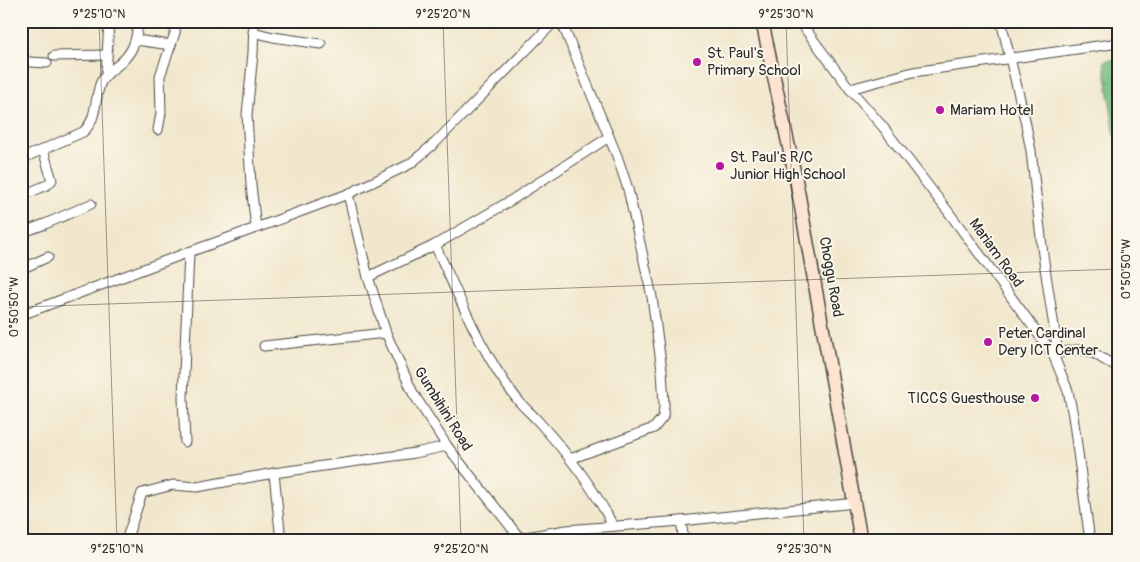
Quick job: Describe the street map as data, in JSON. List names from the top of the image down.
{
  "streets": {
    "main road": ["Choggu Road"],
    "street": ["Mariam Road", "Gumbihini Road"]
  },
  "places": [
    "St. Paul's Primary School",
    "Mariam Hotel",
    "St. Paul's R/C Junior High School",
    "Peter Cardinal Dery ICT Center",
    "TICCS Guesthouse"
  ],
  "coordinates": [
    "9°25'10\"N",
    "9°25'20\"N",
    "9°25'30\"N",
    "0°50'50\"W"
  ]
}
